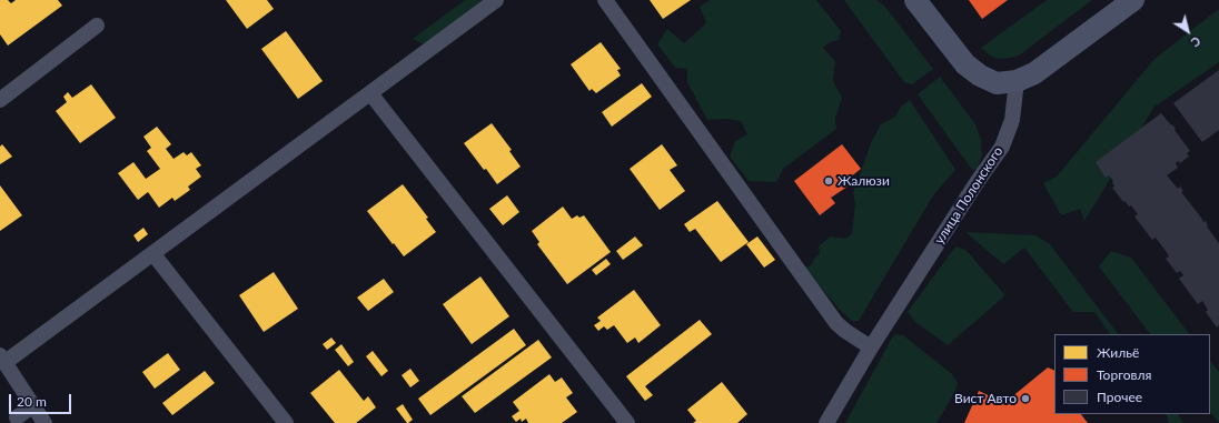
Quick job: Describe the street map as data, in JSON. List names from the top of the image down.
{
  "streets": {
    "street": ["улица Полонского"]
  },
  "places": ["Жалюзи", "Вист Авто"],
  "legend": ["Жильё", "Торговля", "Прочее"],
  "scale_bar": "20 m",
  "north": "bottom right"
}
